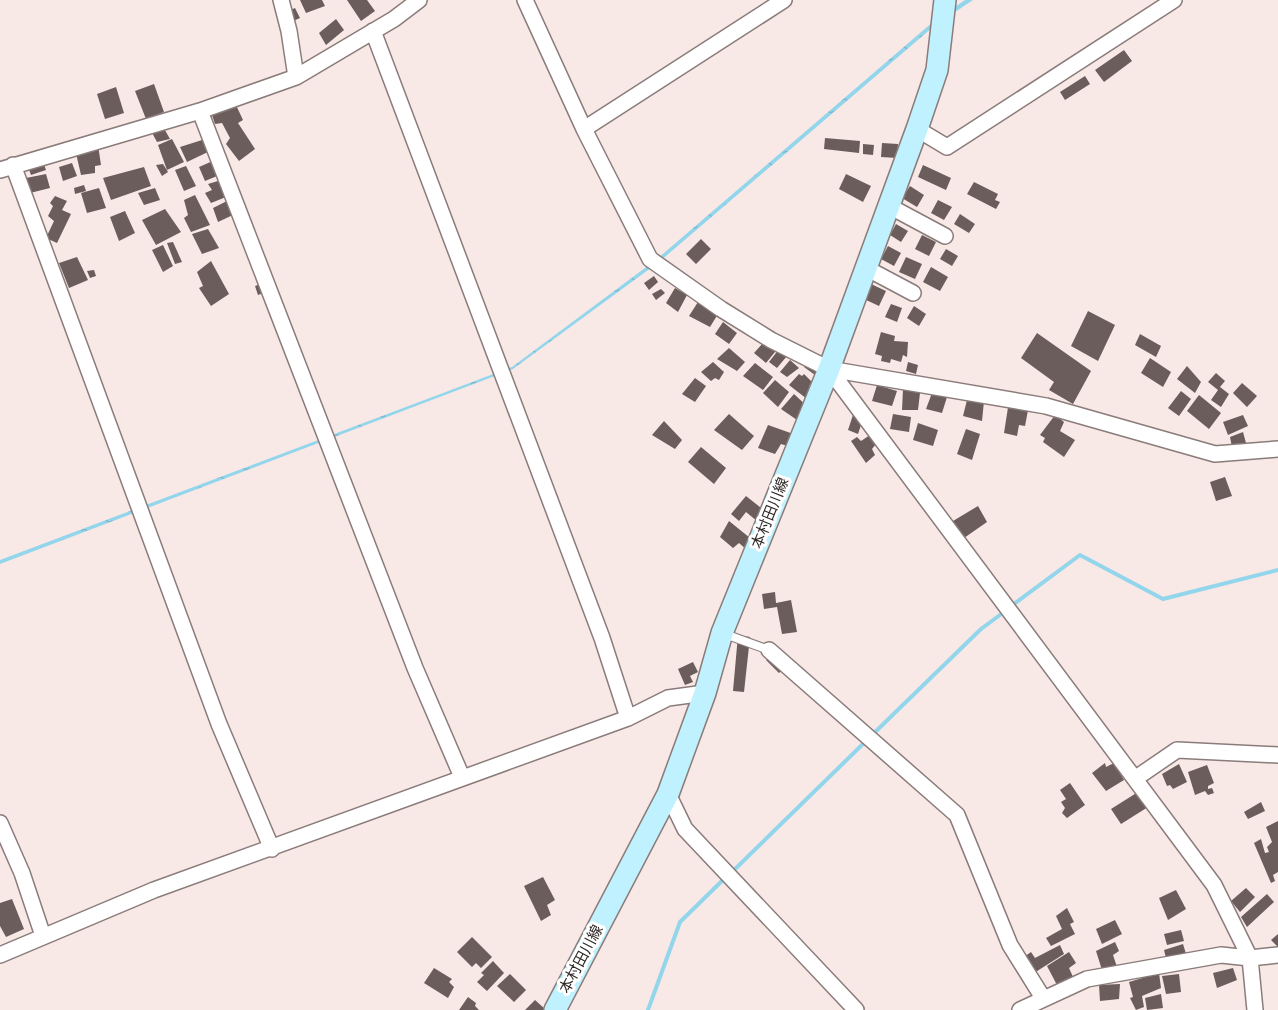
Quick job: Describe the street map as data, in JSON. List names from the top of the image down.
{
  "streets": {
    "main road": ["本村田川線"]
  }
}
